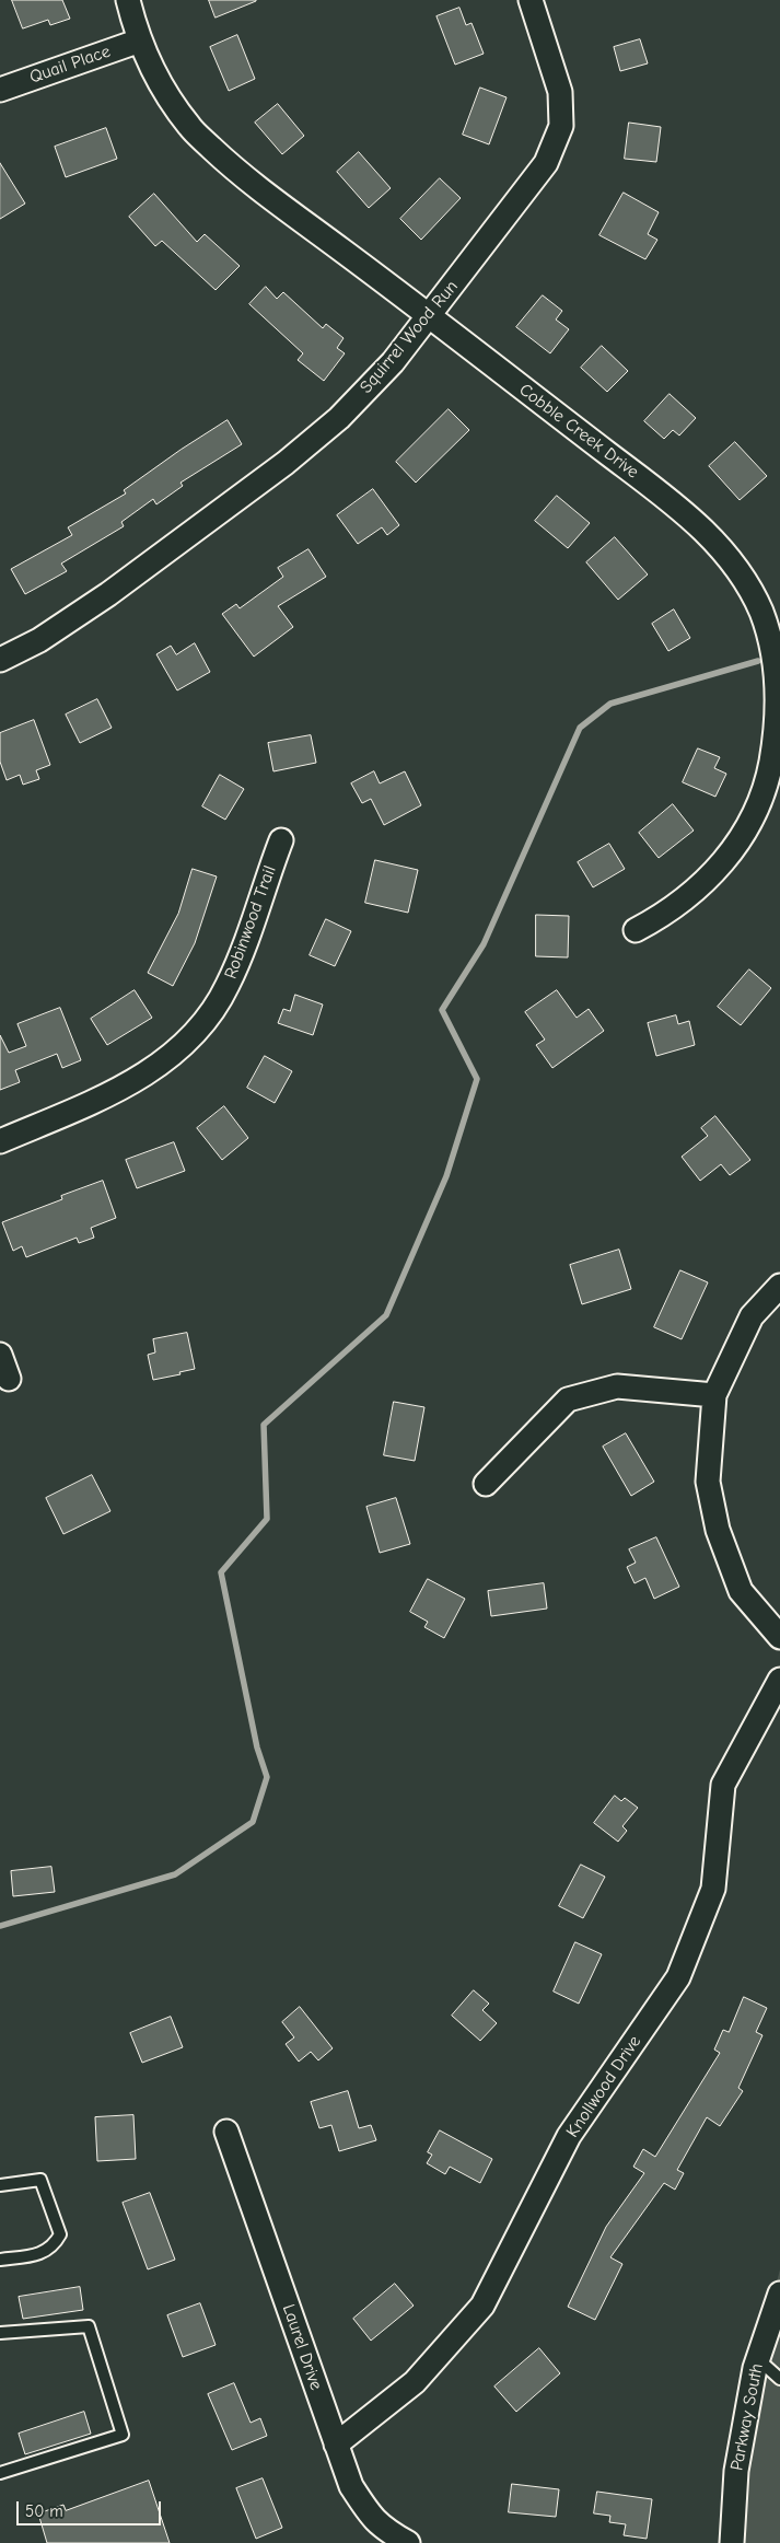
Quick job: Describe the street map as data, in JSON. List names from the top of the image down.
{
  "streets": {
    "street": [
      "Quail Place",
      "Squirrel Wood Run",
      "Cobble Creek Drive",
      "Robinwood Trail",
      "Knollwood Drive",
      "Laurel Drive",
      "Parkway South"
    ]
  },
  "crossings": [
    ["Quail Place", "Cobble Creek Drive"],
    ["Squirrel Wood Run", "Cobble Creek Drive"],
    ["Knollwood Drive", "Laurel Drive"]
  ],
  "scale_bar": "50 m"
}
